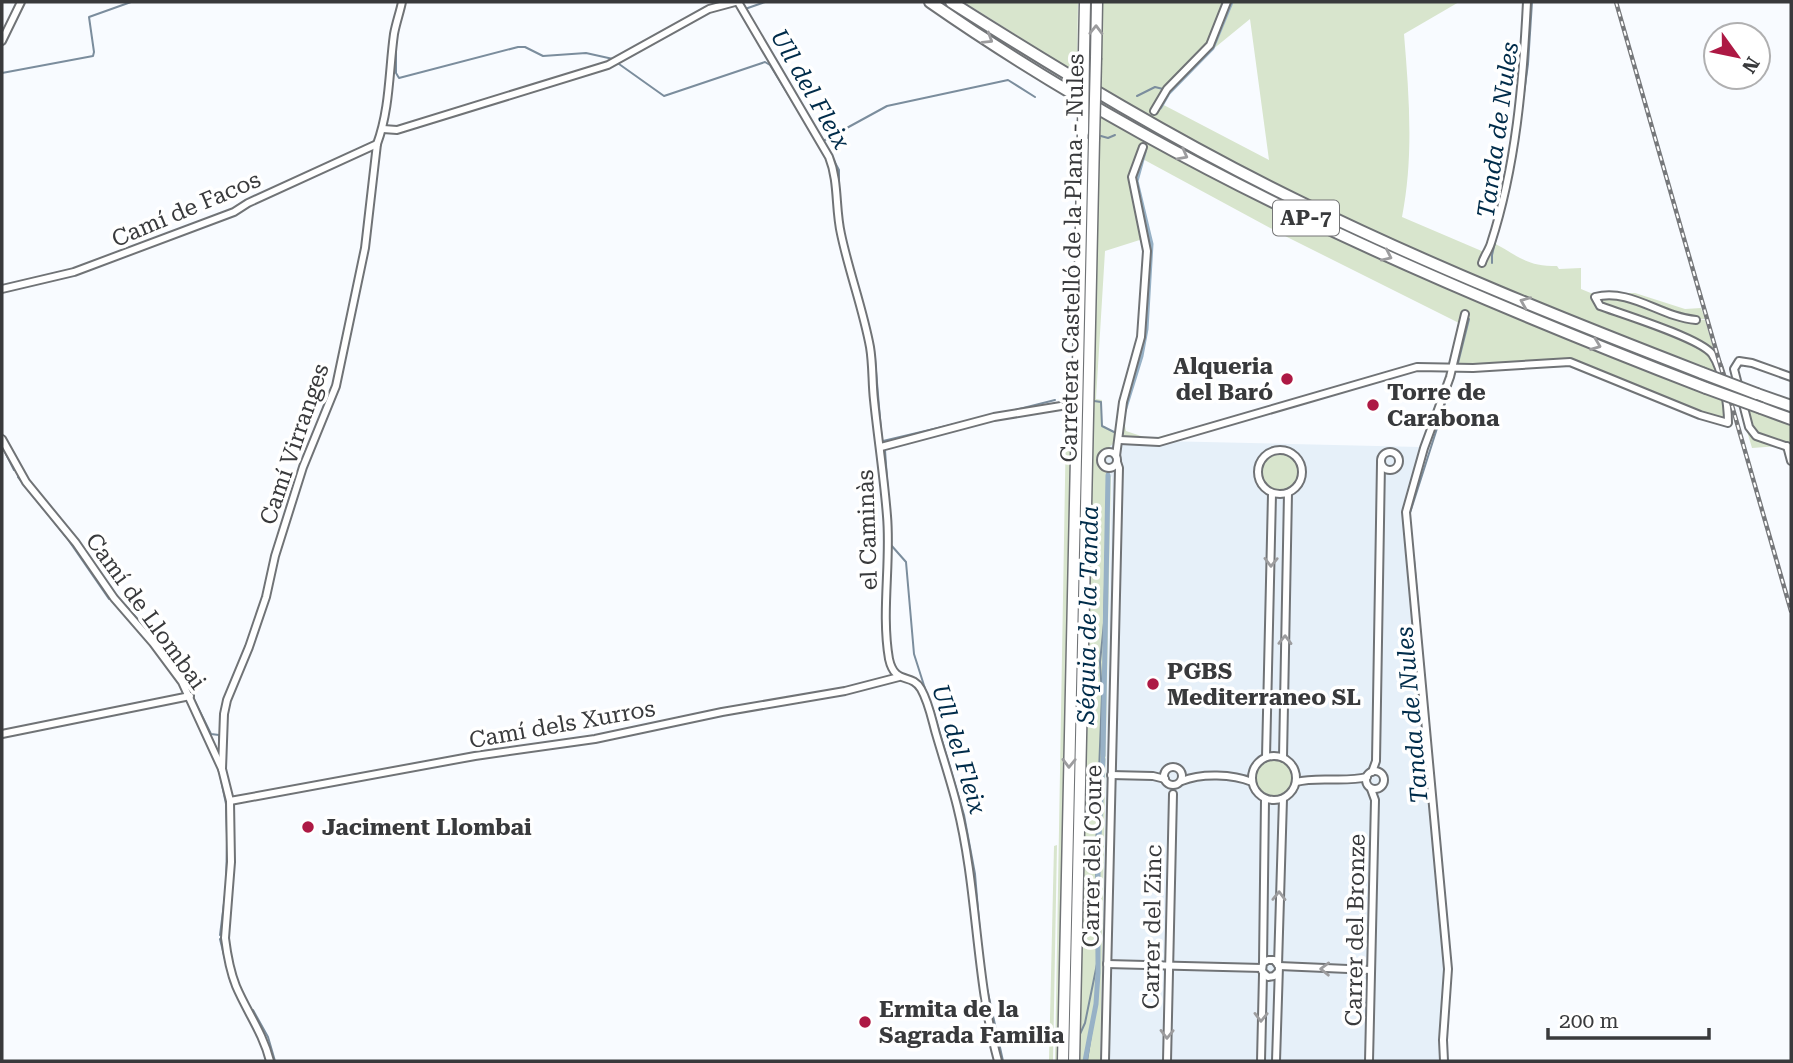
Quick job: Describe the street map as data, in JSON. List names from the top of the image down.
{
  "streets": {
    "highway": ["AP-7"],
    "main road": ["Carretera Castelló de la Plana - Nules"],
    "street": [
      "Camí de Facos",
      "Camí Virranges",
      "el Caminàs",
      "Camí de Llombai",
      "Camí dels Xurros",
      "Carrer del Coure",
      "Carrer del Zinc",
      "Carrer del Bronze"
    ]
  },
  "crossings": [
    ["Camí de Facos", "Camí Virranges"],
    ["Camí Virranges", "Camí de Llombai"],
    ["el Caminàs", "Camí dels Xurros"],
    ["Camí de Llombai", "Camí dels Xurros"]
  ],
  "water": ["Ull del Fleix", "Tanda de Nules", "Séquia de la Tanda"],
  "places": [
    "Alqueria del Baró",
    "Torre de Carabona",
    "PGBS Mediterraneo SL",
    "Jaciment Llombai",
    "Ermita de la Sagrada Familia"
  ],
  "scale_bar": "200 m",
  "north": "bottom right"
}
